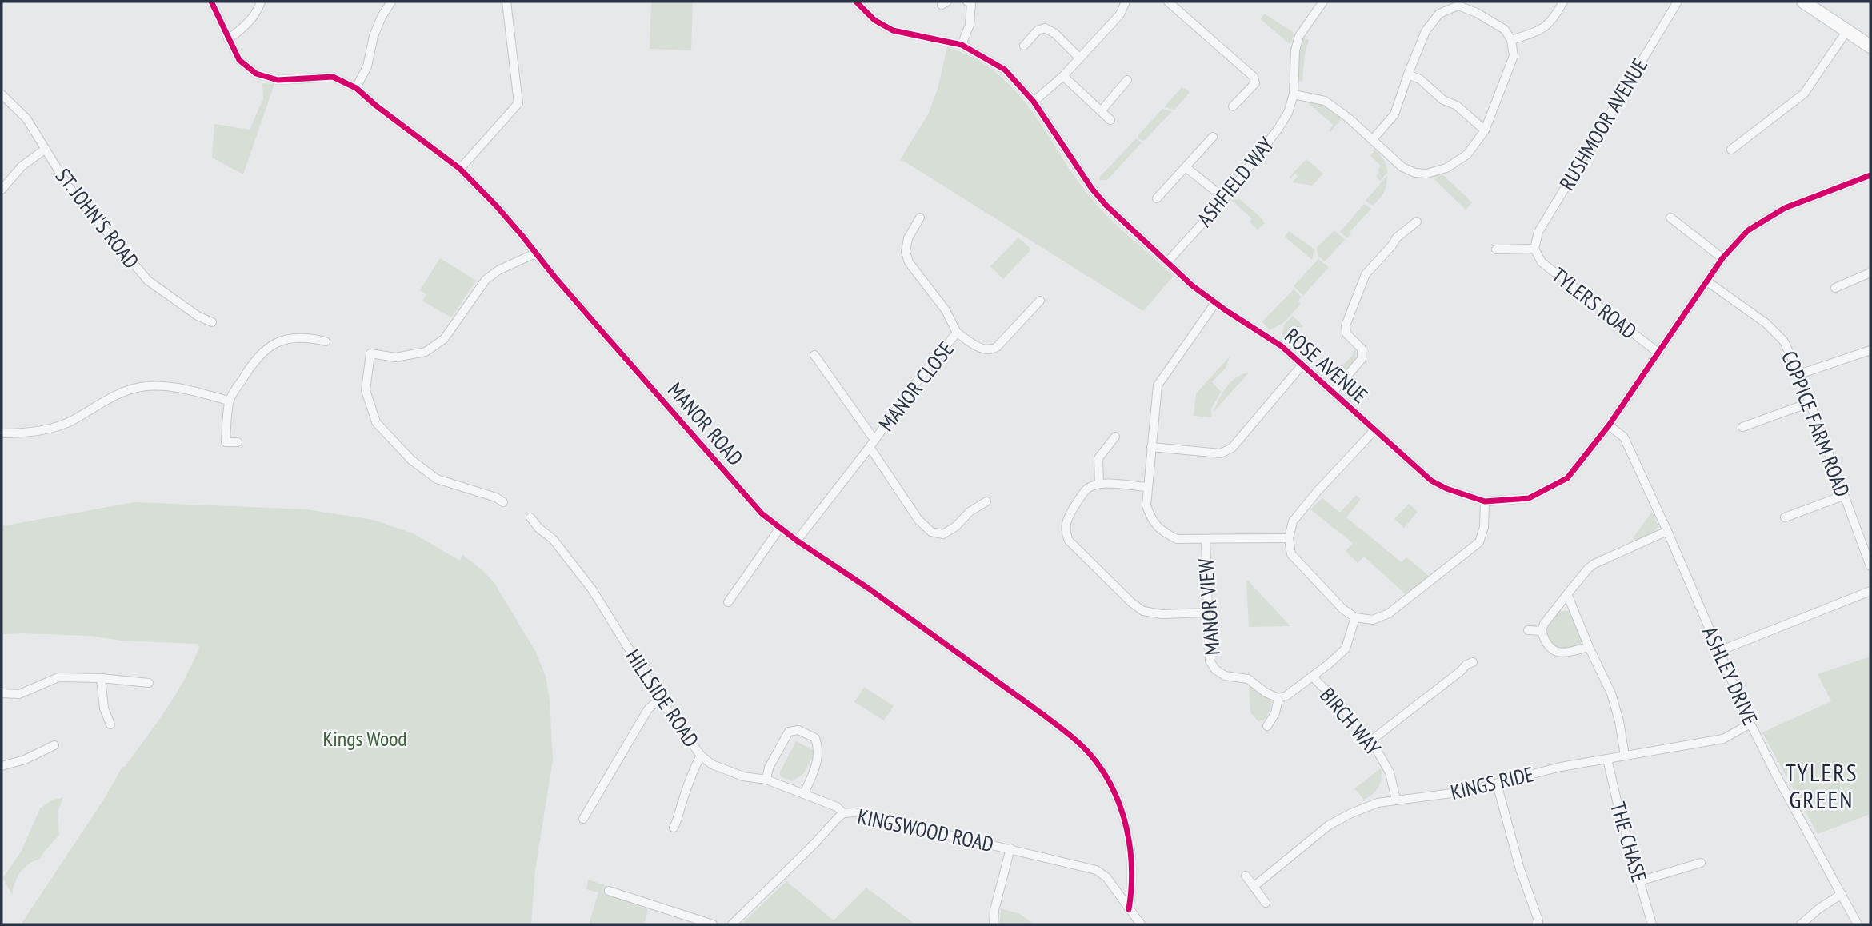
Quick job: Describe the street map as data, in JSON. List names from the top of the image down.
{
  "streets": {
    "street": [
      "RUSHMOOR AVENUE",
      "ASHFIELD WAY",
      "ST. JOHN'S ROAD",
      "TYLERS ROAD",
      "ROSE AVENUE",
      "MANOR CLOSE",
      "MANOR ROAD",
      "COPPICE FARM ROAD",
      "MANOR VIEW",
      "ASHLEY DRIVE",
      "HILLSIDE ROAD",
      "BIRCH WAY",
      "KINGS RIDE",
      "KINGSWOOD ROAD",
      "THE CHASE"
    ]
  },
  "crossings": [
    ["RUSHMOOR AVENUE", "TYLERS ROAD"],
    ["ASHFIELD WAY", "ROSE AVENUE"],
    ["TYLERS ROAD", "ROSE AVENUE"],
    ["ROSE AVENUE", "COPPICE FARM ROAD"],
    ["ROSE AVENUE", "ASHLEY DRIVE"],
    ["MANOR CLOSE", "MANOR ROAD"],
    ["MANOR ROAD", "KINGSWOOD ROAD"],
    ["ASHLEY DRIVE", "KINGS RIDE"],
    ["HILLSIDE ROAD", "KINGSWOOD ROAD"],
    ["BIRCH WAY", "KINGS RIDE"],
    ["KINGS RIDE", "THE CHASE"]
  ],
  "districts": ["TYLERS GREEN"],
  "parks": ["Kings Wood"]
}
